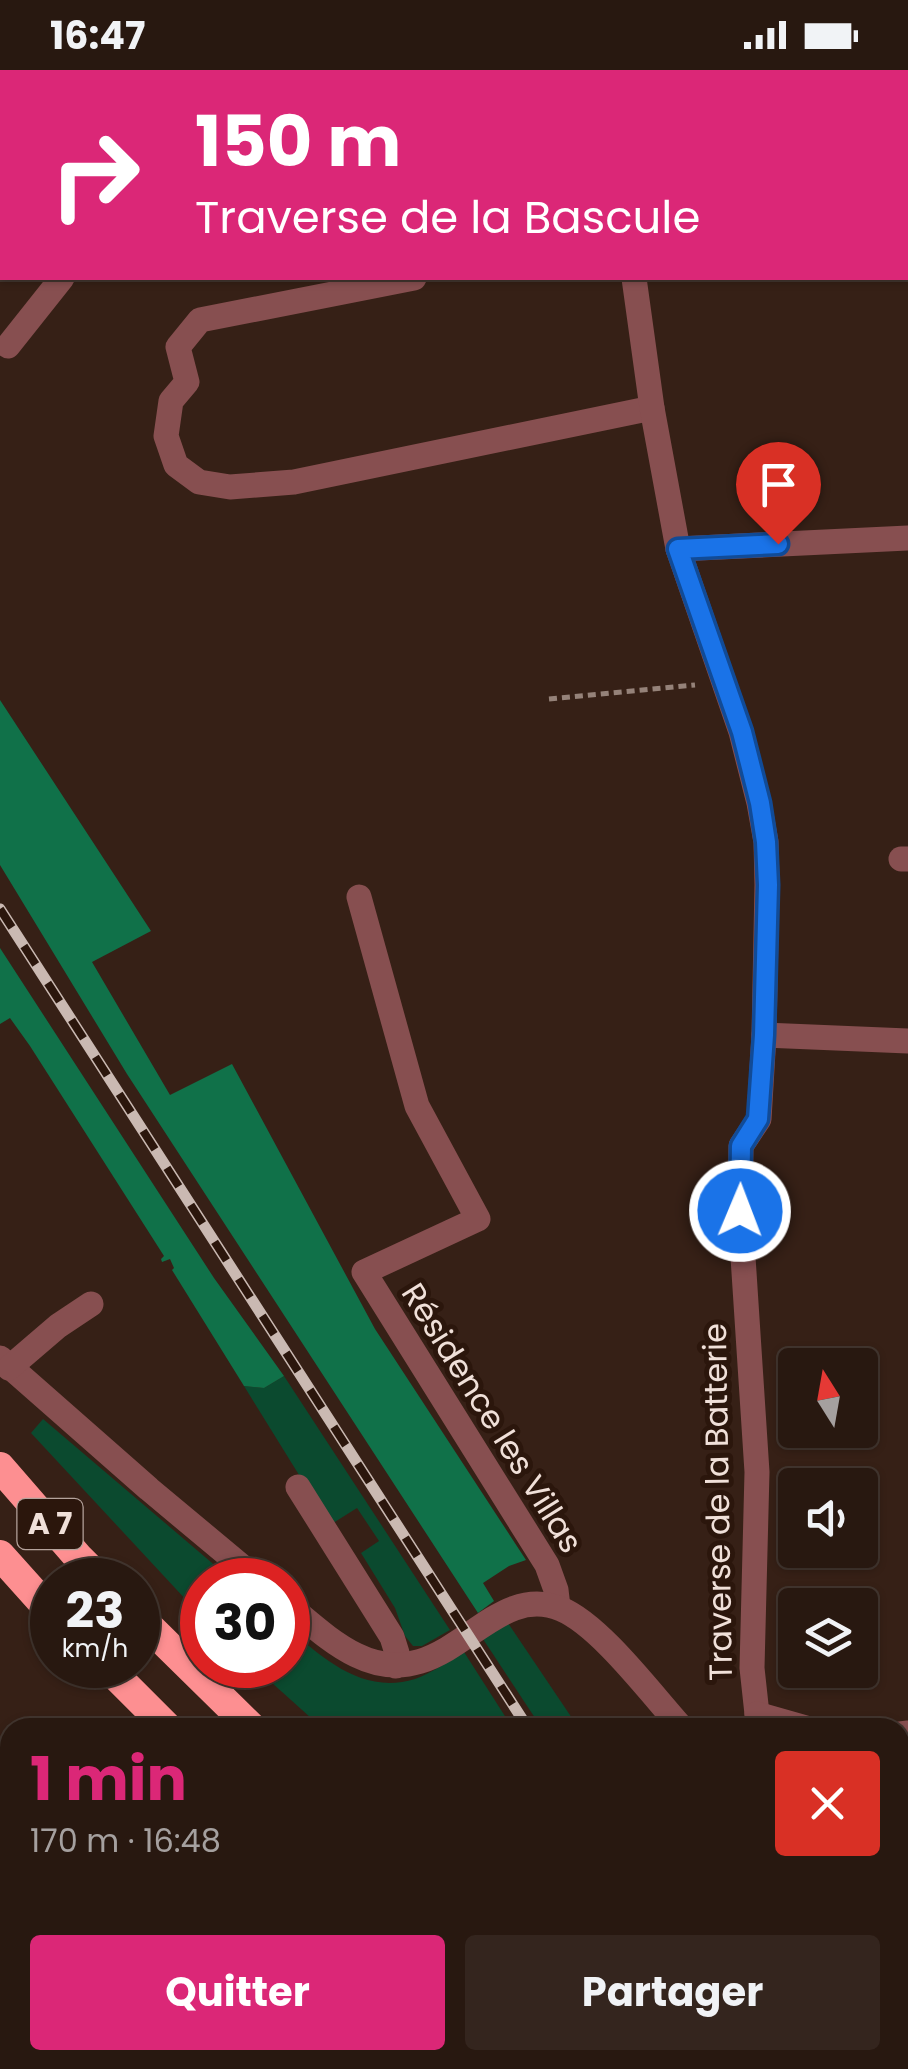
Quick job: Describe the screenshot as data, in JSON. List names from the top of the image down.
{
  "streets": {
    "highway": ["A 7"],
    "street": ["Résidence les Villas", "Traverse de la Batterie"]
  },
  "north": "top",
  "page": {
    "status": "16:47",
    "turn": ["150 m", "Traverse de la Bascule"],
    "speed": "23 km/h",
    "limit": "30",
    "heading": ["1 min", "170 m · 16:48"],
    "buttons": ["Quitter", "Partager"]
  }
}
